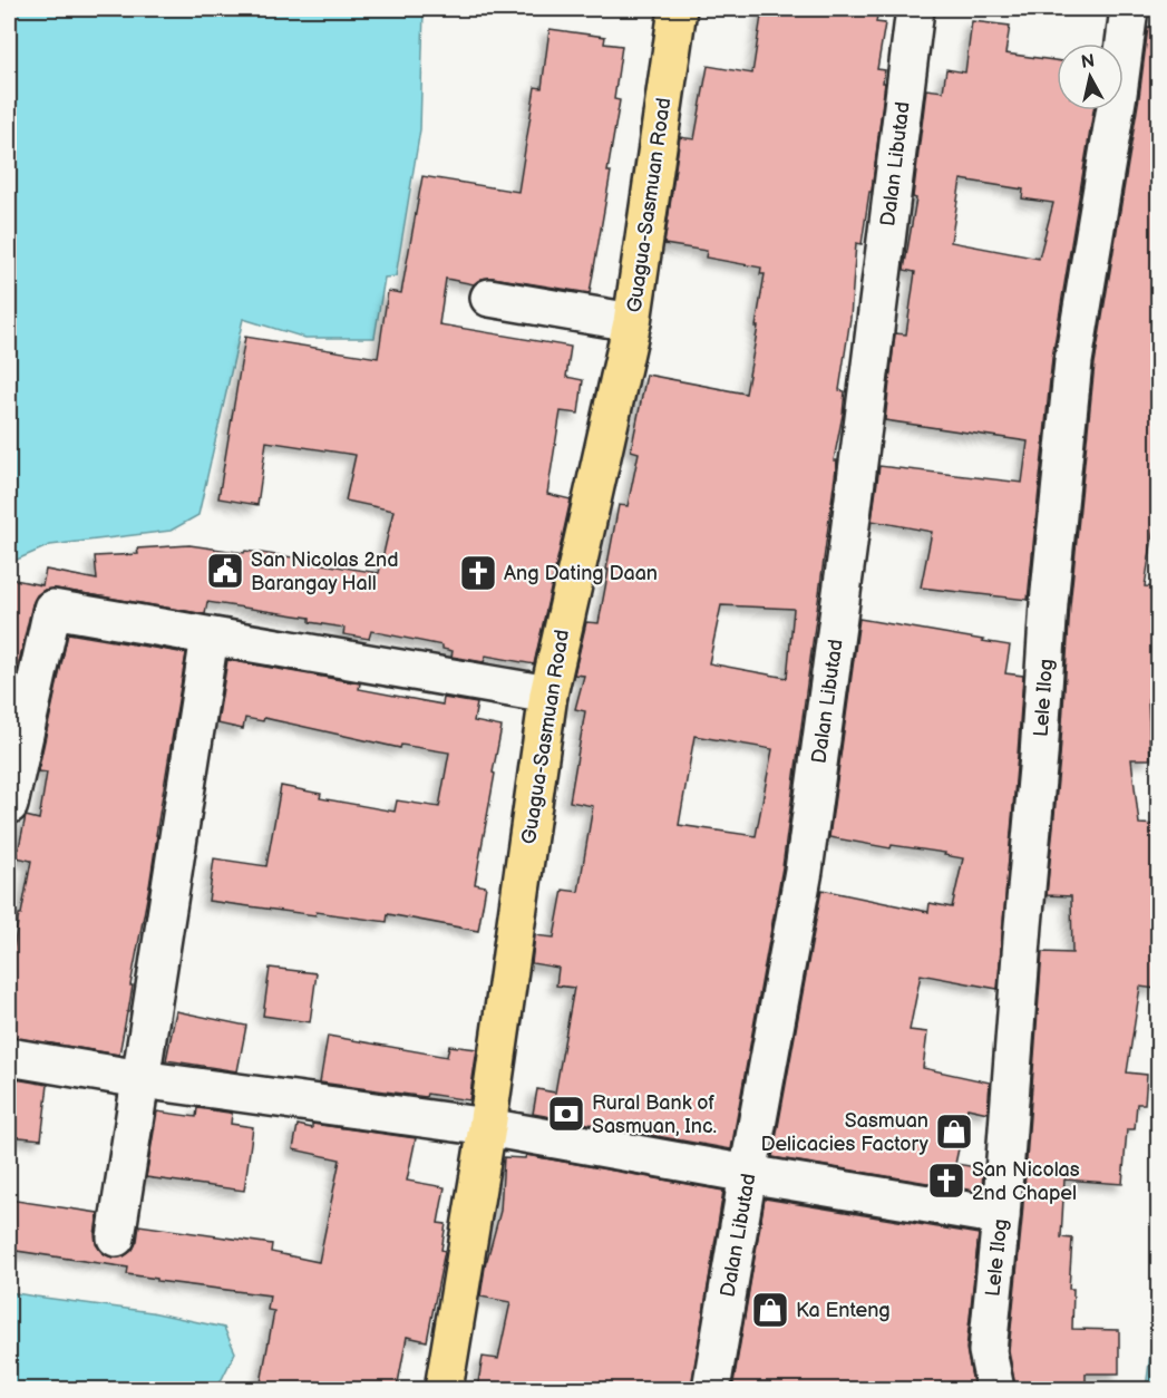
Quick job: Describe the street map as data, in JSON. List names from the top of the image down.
{
  "streets": {
    "main road": ["Guagua-Sasmuan Road"],
    "street": ["Dalan Libutad", "Lele Ilog"]
  },
  "places": {
    "public building": ["San Nicolas 2nd Barangay Hall"],
    "church": ["Ang Dating Daan", "San Nicolas 2nd Chapel"],
    "bank": ["Rural Bank of Sasmuan, Inc."],
    "shop": ["Sasmuan Delicacies Factory", "Ka Enteng"]
  },
  "north": "top"
}
